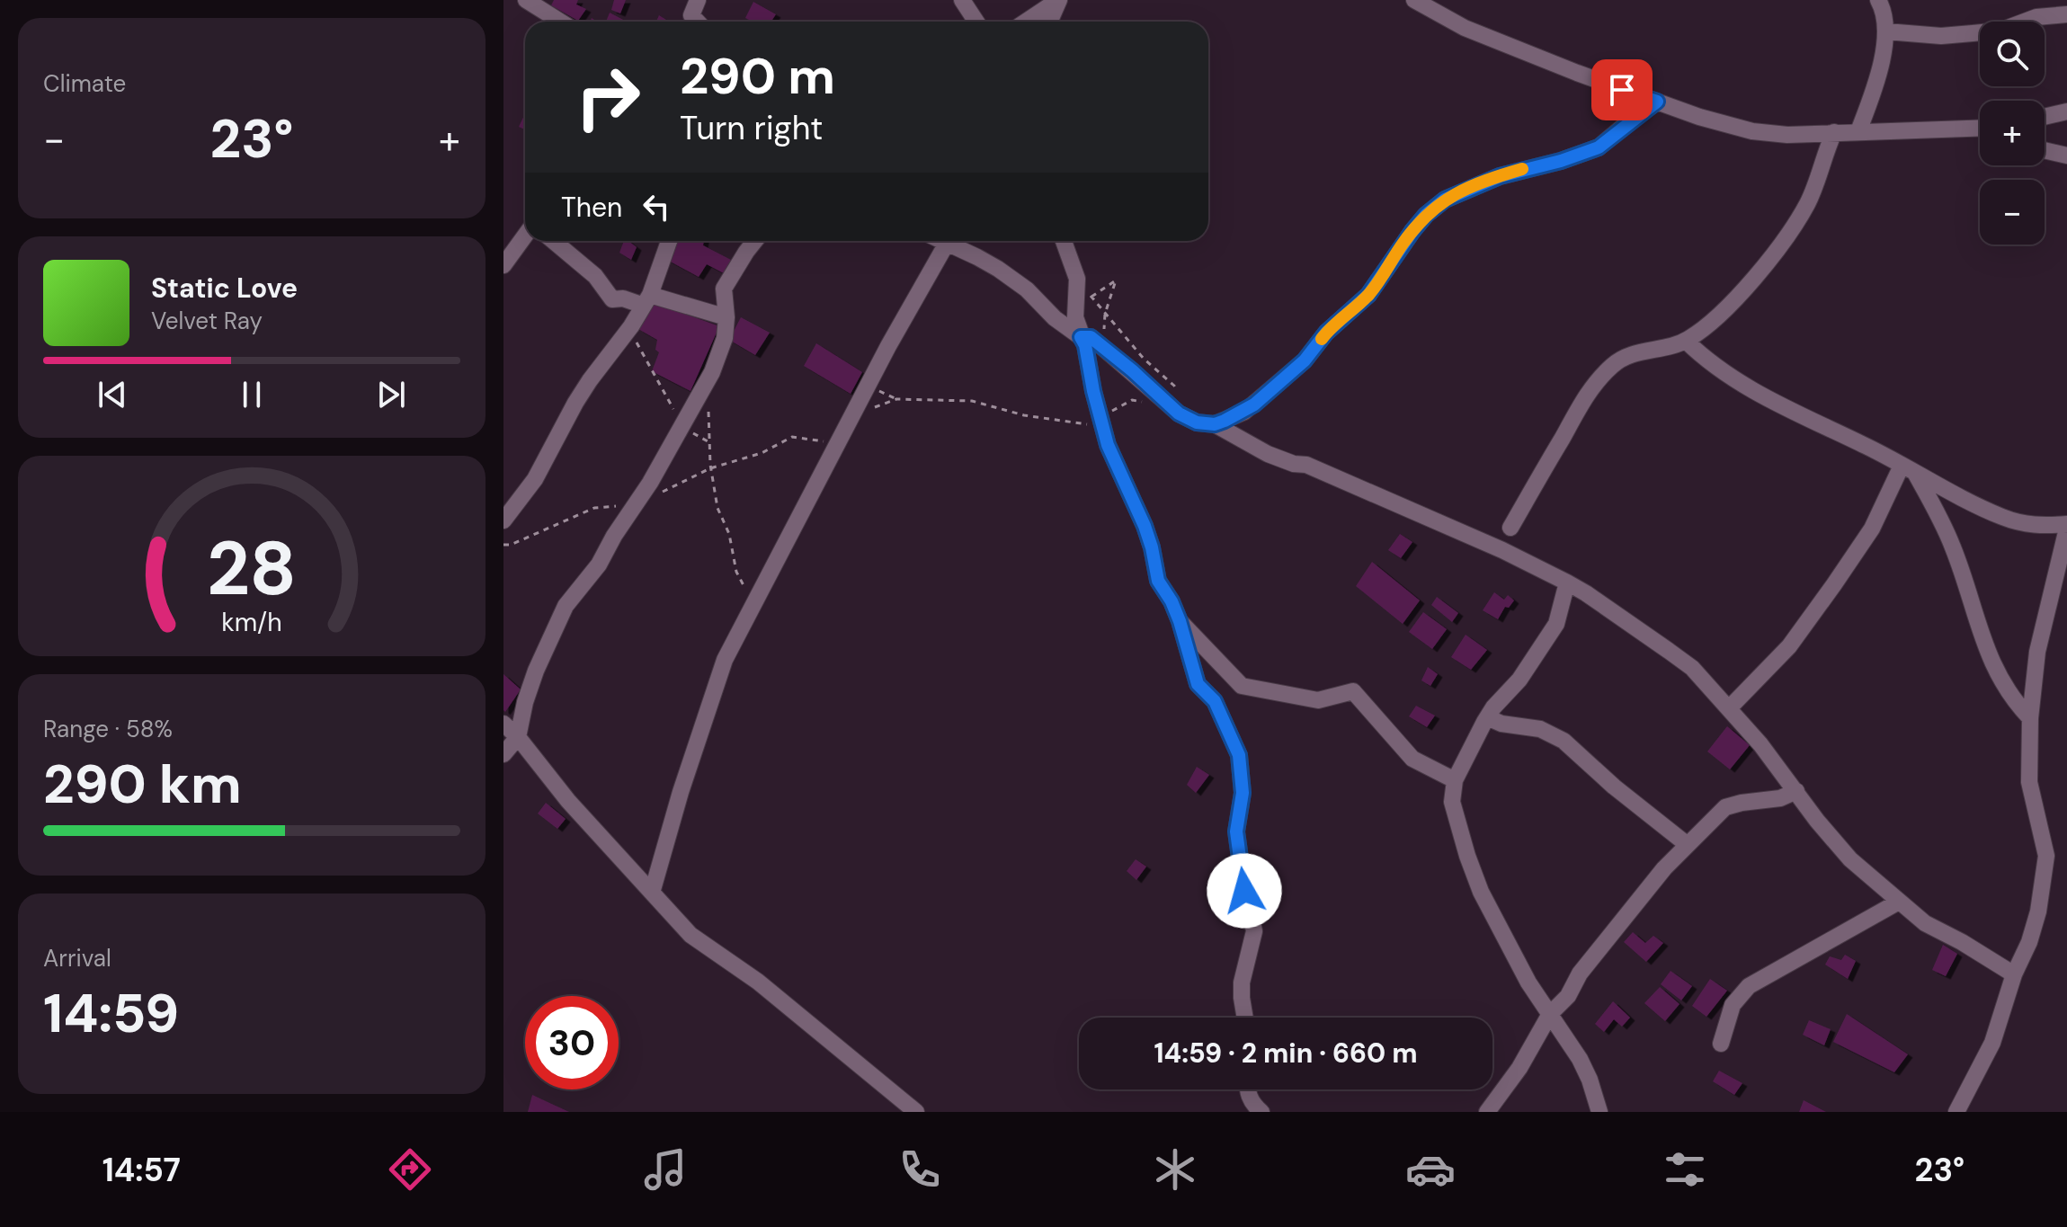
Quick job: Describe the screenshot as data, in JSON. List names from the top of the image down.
{
  "page": {
    "tile": [
      "Climate",
      ["Range · 58%", "290 km"],
      ["Arrival", "14:59"]
    ],
    "map_buttons": ["+", "−"],
    "turn": ["290 m", "Turn right"],
    "heat": ["−", "23°", "+"],
    "then": "Then",
    "song": ["Static Love", "Velvet Ray"],
    "limit": "30",
    "trip": "14:59 · 2 min · 660 m",
    "tabs": ["14:57", "23°"],
    "gauge": ["28", "km/h"]
  }
}
